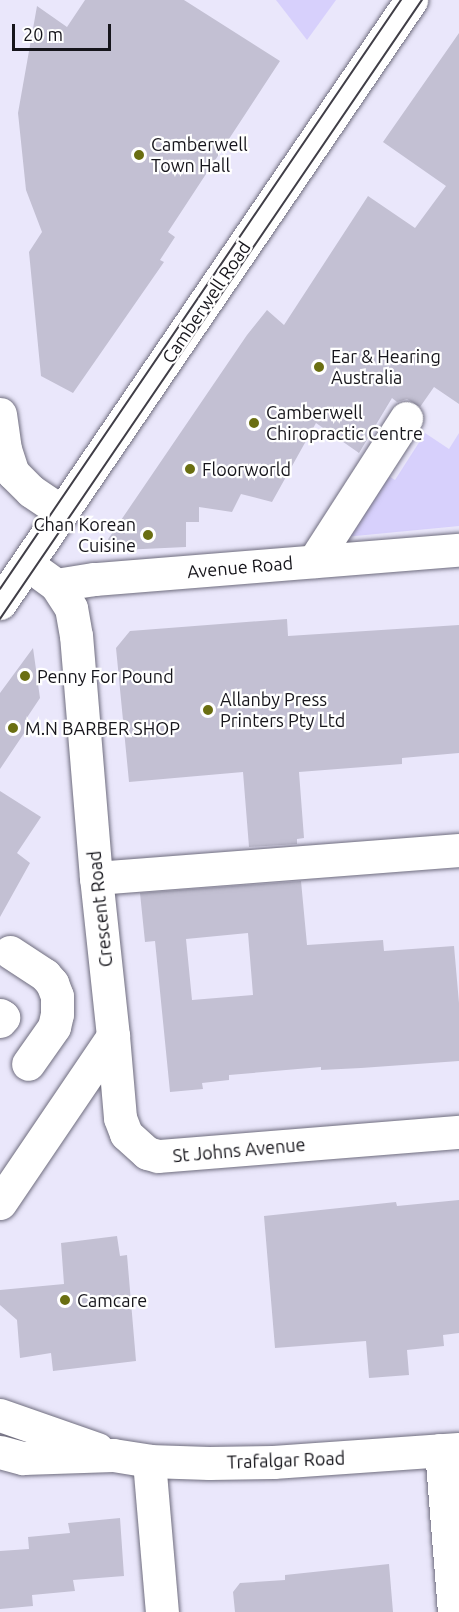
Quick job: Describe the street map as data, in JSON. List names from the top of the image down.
{
  "streets": {
    "street": [
      "Camberwell Road",
      "Avenue Road",
      "Crescent Road",
      "St Johns Avenue",
      "Trafalgar Road"
    ]
  },
  "crossings": [
    ["Avenue Road", "Crescent Road"],
    ["Crescent Road", "St Johns Avenue"]
  ],
  "places": [
    "Camberwell Town Hall",
    "Ear & Hearing Australia",
    "Camberwell Chiropractic Centre",
    "Floorworld",
    "Chan Korean Cuisine",
    "Penny For Pound",
    "Allanby Press Printers Pty Ltd",
    "M.N BARBER SHOP",
    "Camcare"
  ],
  "scale_bar": "20 m"
}
